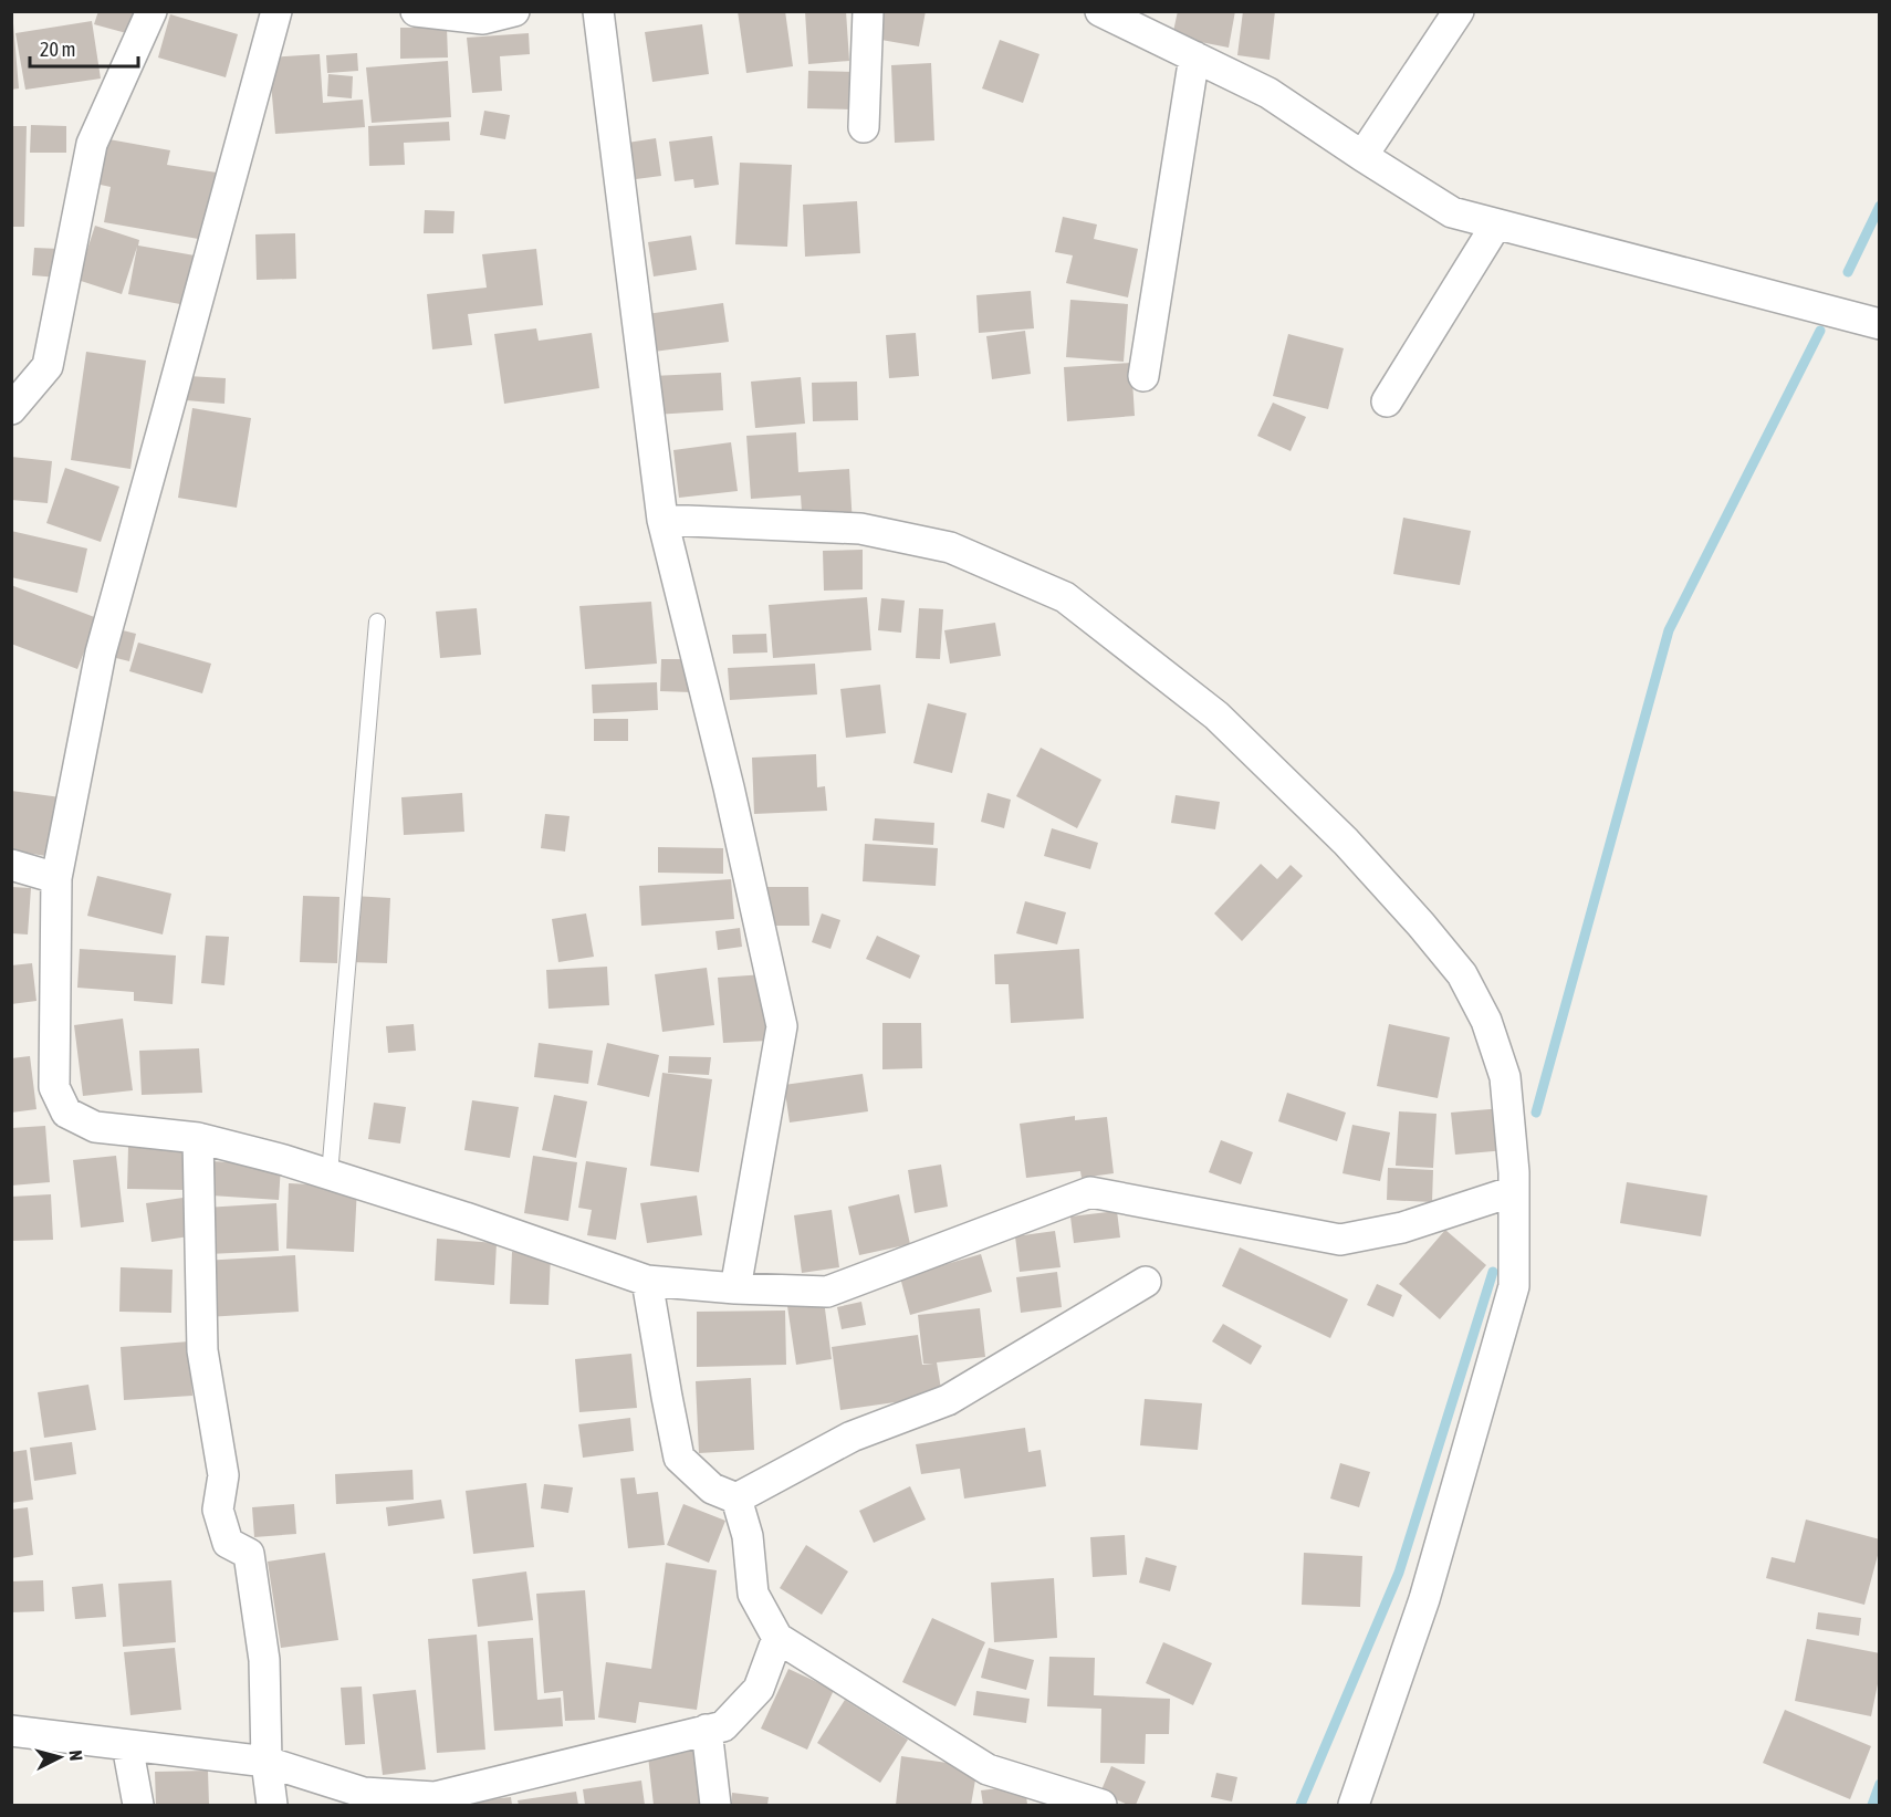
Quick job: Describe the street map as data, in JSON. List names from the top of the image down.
{
  "scale_bar": "20 m",
  "north": "right"
}
